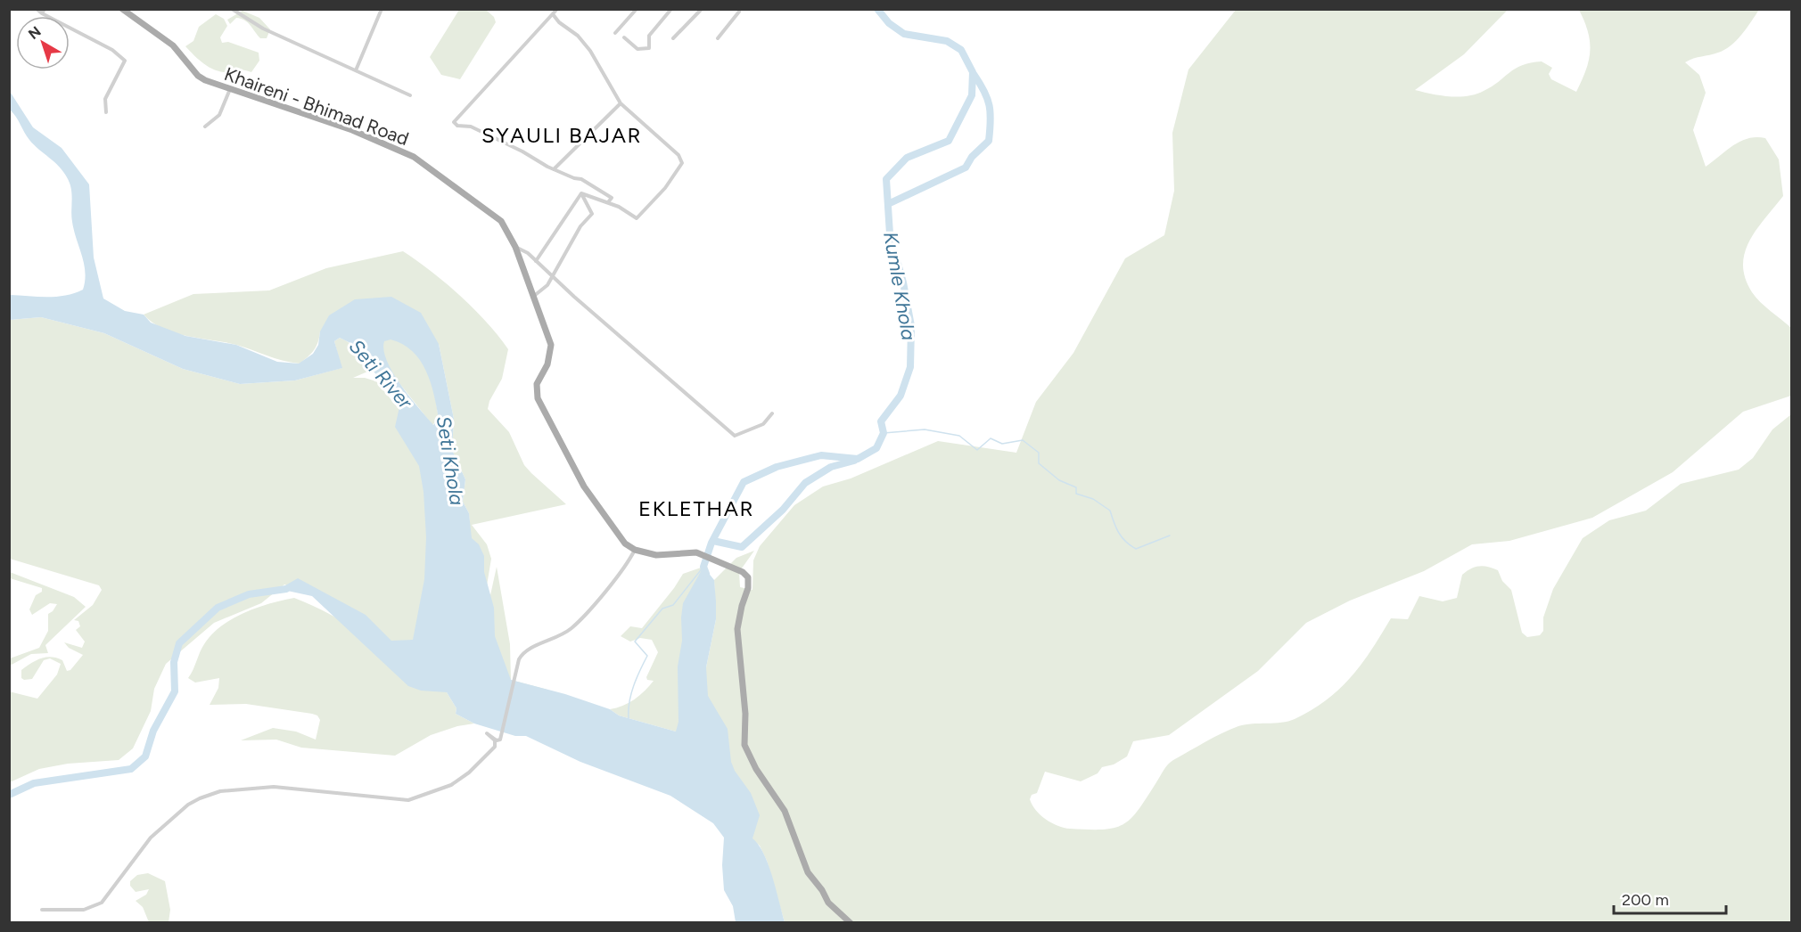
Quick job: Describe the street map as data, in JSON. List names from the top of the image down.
{
  "streets": {
    "main road": ["Khaireni - Bhimad Road"]
  },
  "districts": ["SYAULI BAJAR", "EKLETHAR"],
  "water": ["Kumle Khola", "Seti River", "Seti Khola"],
  "scale_bar": "200 m",
  "north": "top left"
}
